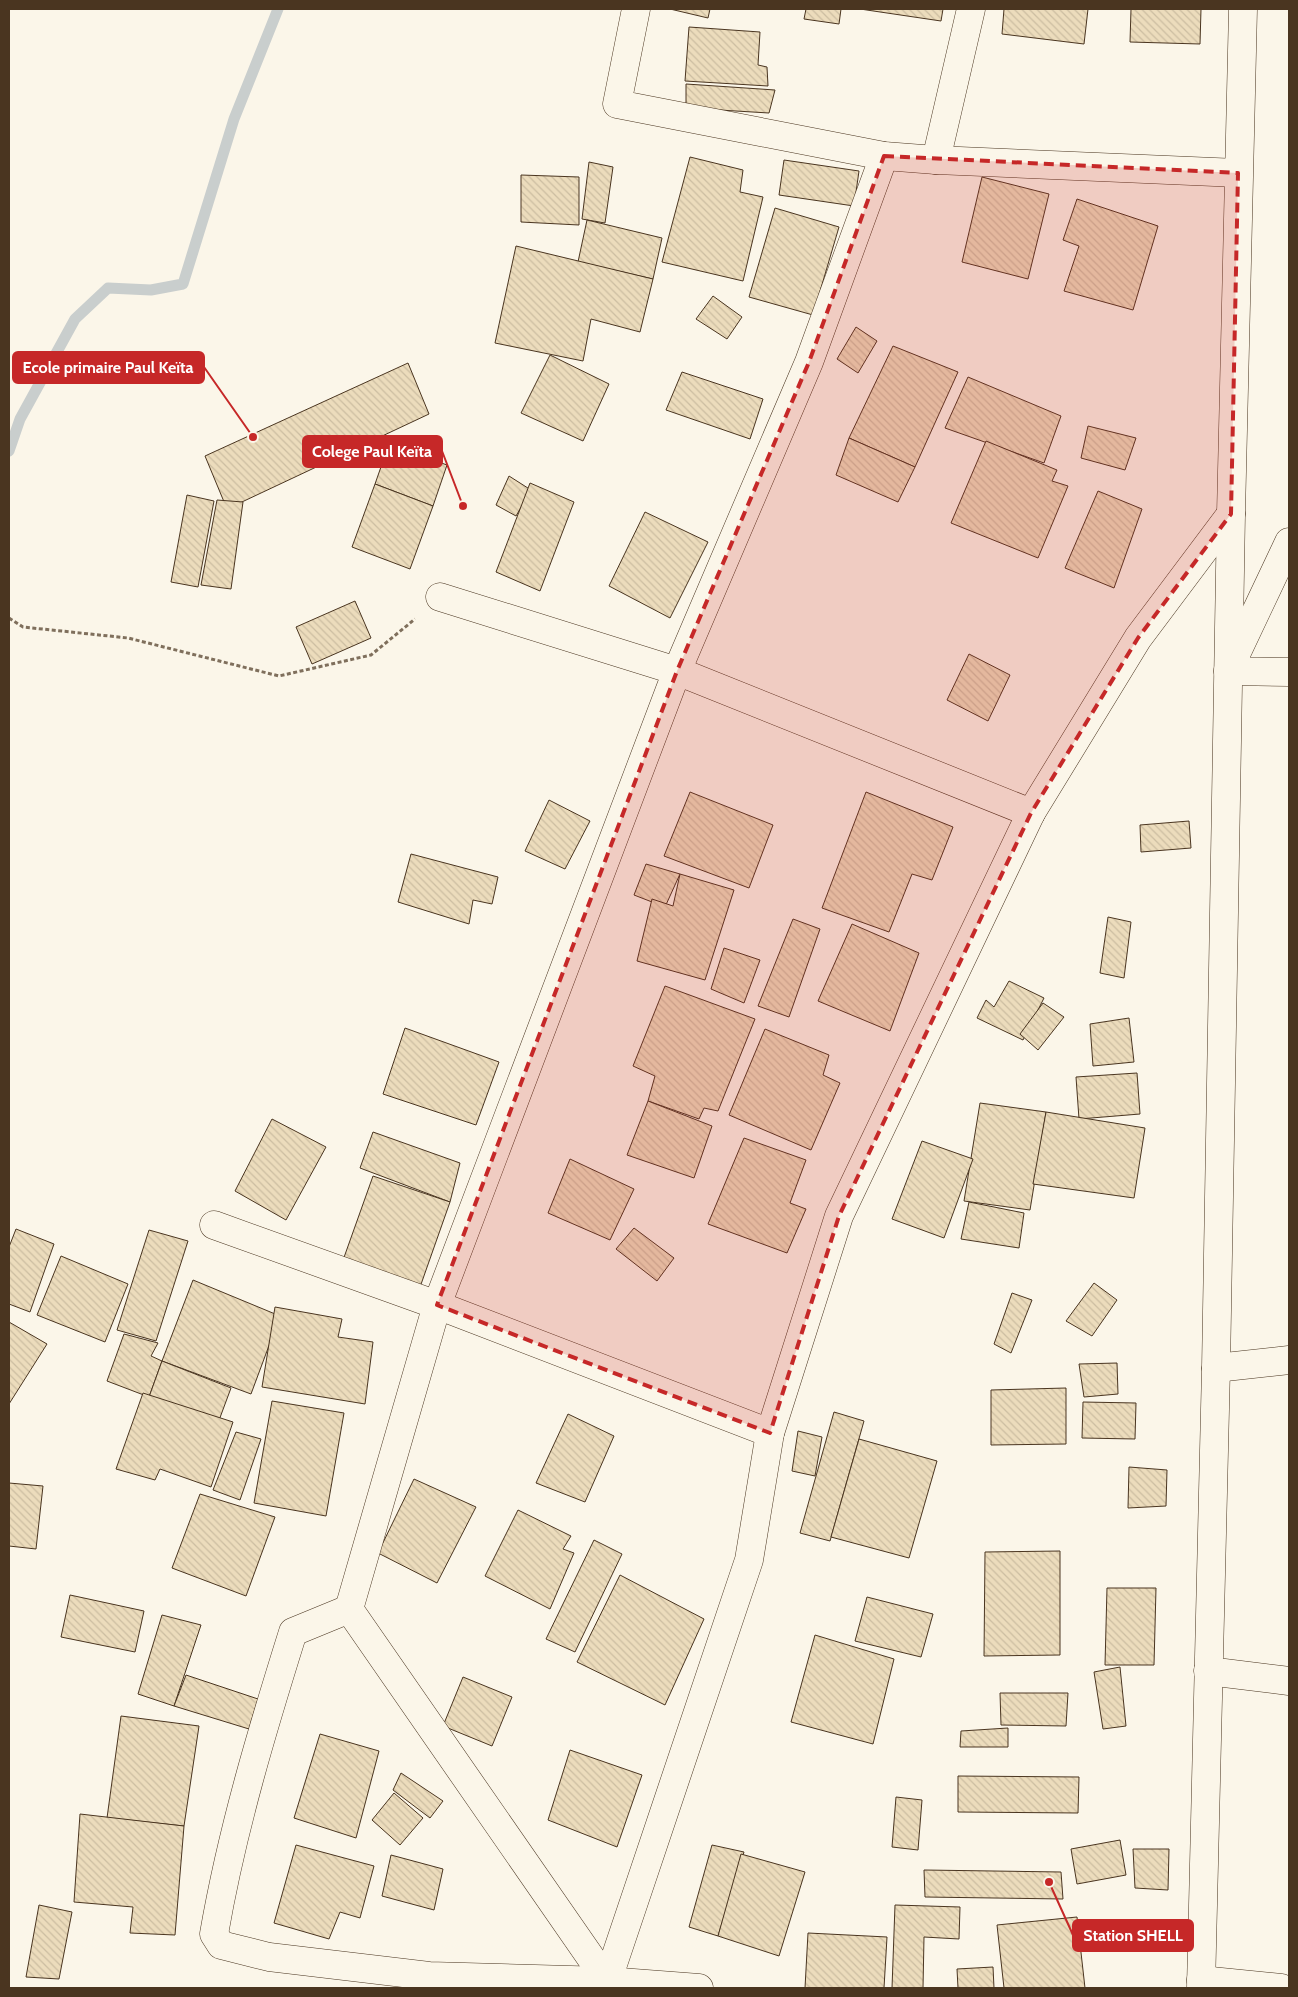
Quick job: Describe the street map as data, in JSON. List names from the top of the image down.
{
  "places": ["Ecole primaire Paul Keïta", "Colege Paul Keïta", "Station SHELL"]
}
